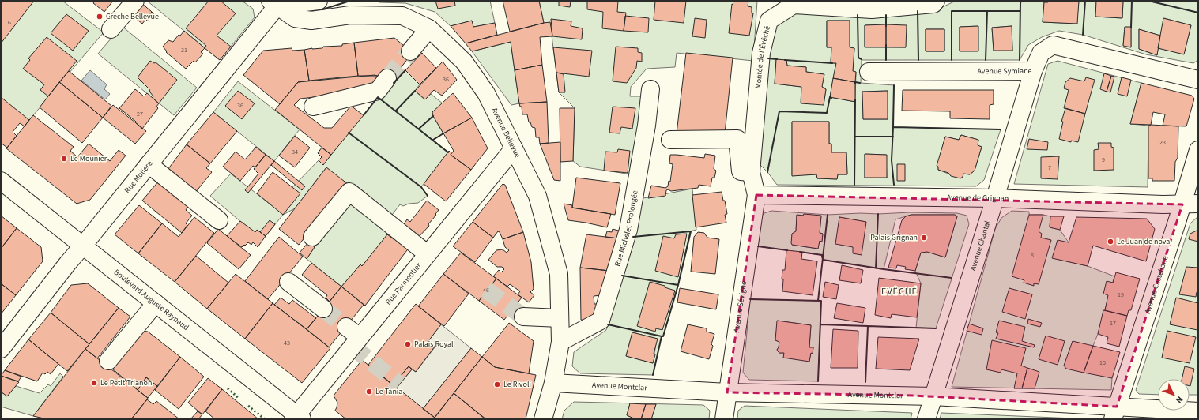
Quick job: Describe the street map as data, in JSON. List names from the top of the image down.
{
  "streets": {
    "street": [
      "Montée de l'Évêché",
      "Avenue Symiane",
      "Avenue Bellevue",
      "Rue Molière",
      "Avenue de Grignan",
      "Rue Michelet Prolongée",
      "Avenue Chantal",
      "Rue Parmentier",
      "Avenue Castellane",
      "Boulevard Auguste Raynaud",
      "Avenue Sévigné",
      "Avenue Montclar"
    ]
  },
  "crossings": [
    ["Montée de l'Évêché", "Avenue de Grignan"],
    ["Montée de l'Évêché", "Avenue Sévigné"],
    ["Avenue Symiane", "Avenue Chantal"],
    ["Avenue Bellevue", "Rue Molière"],
    ["Avenue Bellevue", "Rue Michelet Prolongée"],
    ["Avenue Bellevue", "Rue Parmentier"],
    ["Avenue Bellevue", "Avenue Montclar"],
    ["Rue Molière", "Boulevard Auguste Raynaud"],
    ["Avenue de Grignan", "Avenue Chantal"],
    ["Avenue de Grignan", "Avenue Castellane"],
    ["Avenue de Grignan", "Avenue Sévigné"],
    ["Avenue Chantal", "Avenue Montclar"],
    ["Rue Parmentier", "Boulevard Auguste Raynaud"],
    ["Avenue Castellane", "Avenue Montclar"],
    ["Avenue Sévigné", "Avenue Montclar"]
  ],
  "districts": ["EVÊCHÉ"],
  "places": [
    "Crèche Bellevue",
    "Le Mounier",
    "Palais Grignan",
    "Le Juan de nova",
    "Palais Royal",
    "Le Petit Trianon",
    "Le Rivoli",
    "Le Tania"
  ],
  "house_numbers": [
    "6",
    "31",
    "36",
    "36",
    "27",
    "23",
    "34",
    "9",
    "7",
    "8",
    "46",
    "19",
    "17",
    "43",
    "15"
  ],
  "north": "bottom right"
}
